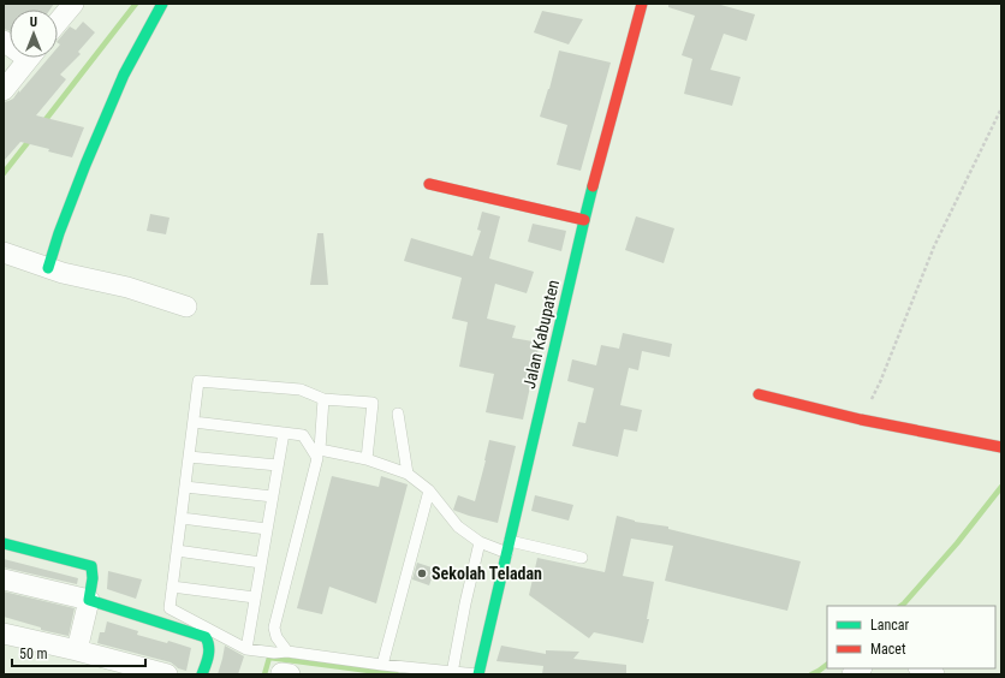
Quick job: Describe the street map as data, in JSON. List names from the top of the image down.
{
  "streets": {
    "street": ["Jalan Kabupaten"]
  },
  "places": ["Sekolah Teladan"],
  "legend": ["Lancar", "Macet"],
  "scale_bar": "50 m",
  "north": "top"
}
